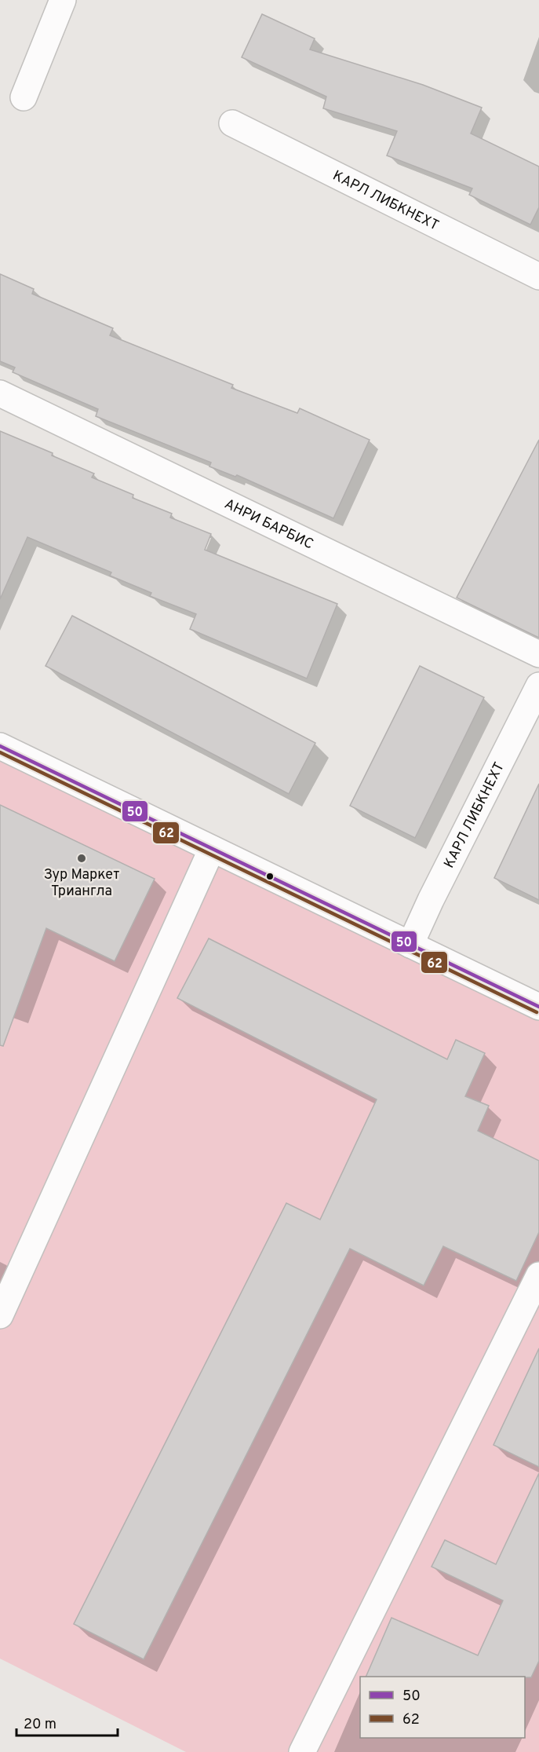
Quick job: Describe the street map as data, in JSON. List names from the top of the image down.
{
  "streets": {
    "street": ["КАРЛ ЛИБКНЕХТ", "АНРИ БАРБИС"]
  },
  "places": ["Зур Маркет Триангла"],
  "lines": ["transit line 50", "transit line 62"],
  "legend": ["50", "62"],
  "scale_bar": "20 m"
}
